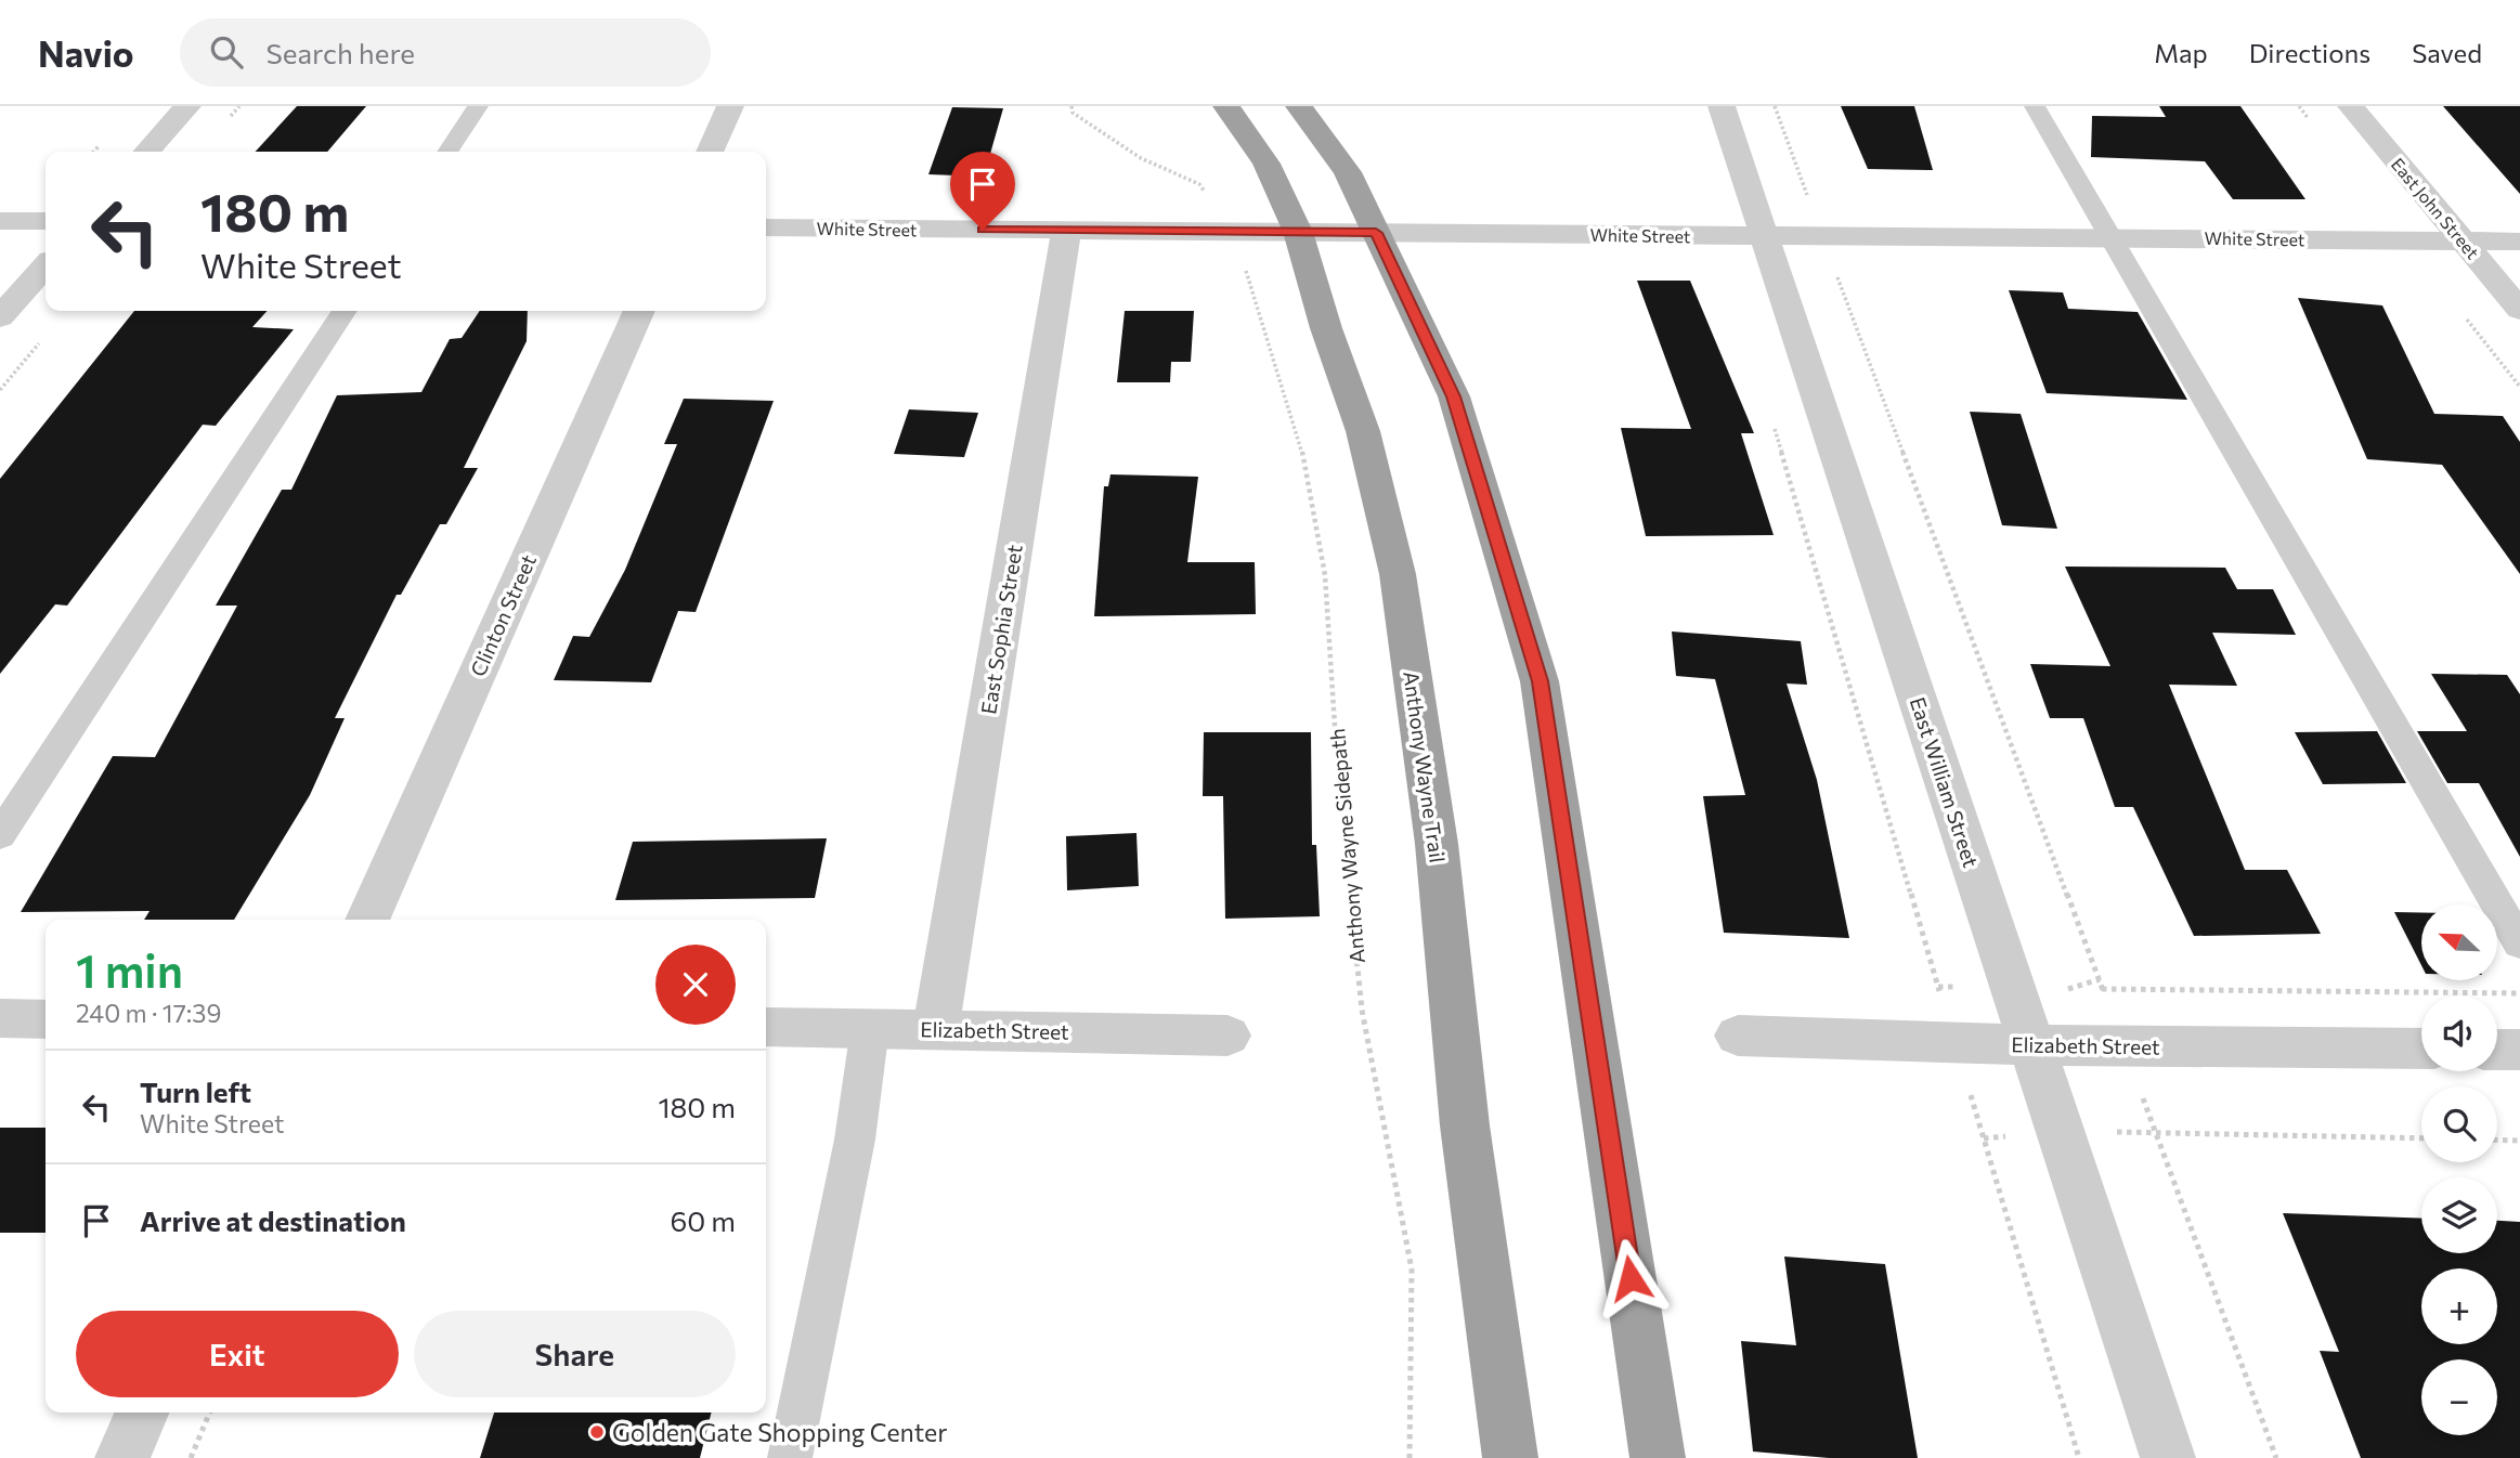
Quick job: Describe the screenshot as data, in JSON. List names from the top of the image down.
{
  "streets": {
    "highway": ["Anthony Wayne Trail"],
    "street": [
      "East John Street",
      "White Street",
      "Clinton Street",
      "East Sophia Street",
      "East William Street",
      "Elizabeth Street"
    ],
    "path": ["Anthony Wayne Sidepath"]
  },
  "crossings": [
    ["East John Street", "White Street"],
    ["White Street", "East Sophia Street"],
    ["White Street", "Anthony Wayne Trail"],
    ["White Street", "East William Street"],
    ["East Sophia Street", "Elizabeth Street"],
    ["East William Street", "Elizabeth Street"]
  ],
  "places": ["Golden Gate Shopping Center"],
  "north": "top left",
  "page": {
    "header": "Navio",
    "search": "Search here",
    "nav": ["Map", "Directions", "Saved"],
    "turn": ["180 m", "White Street"],
    "map_buttons": ["+", "−"],
    "heading": ["1 min", "240 m · 17:39"],
    "list": [
      {
        "name": "Turn left",
        "note": "White Street",
        "value": "180 m"
      },
      {
        "name": "Arrive at destination",
        "value": "60 m"
      }
    ],
    "buttons": ["Exit", "Share"]
  }
}
